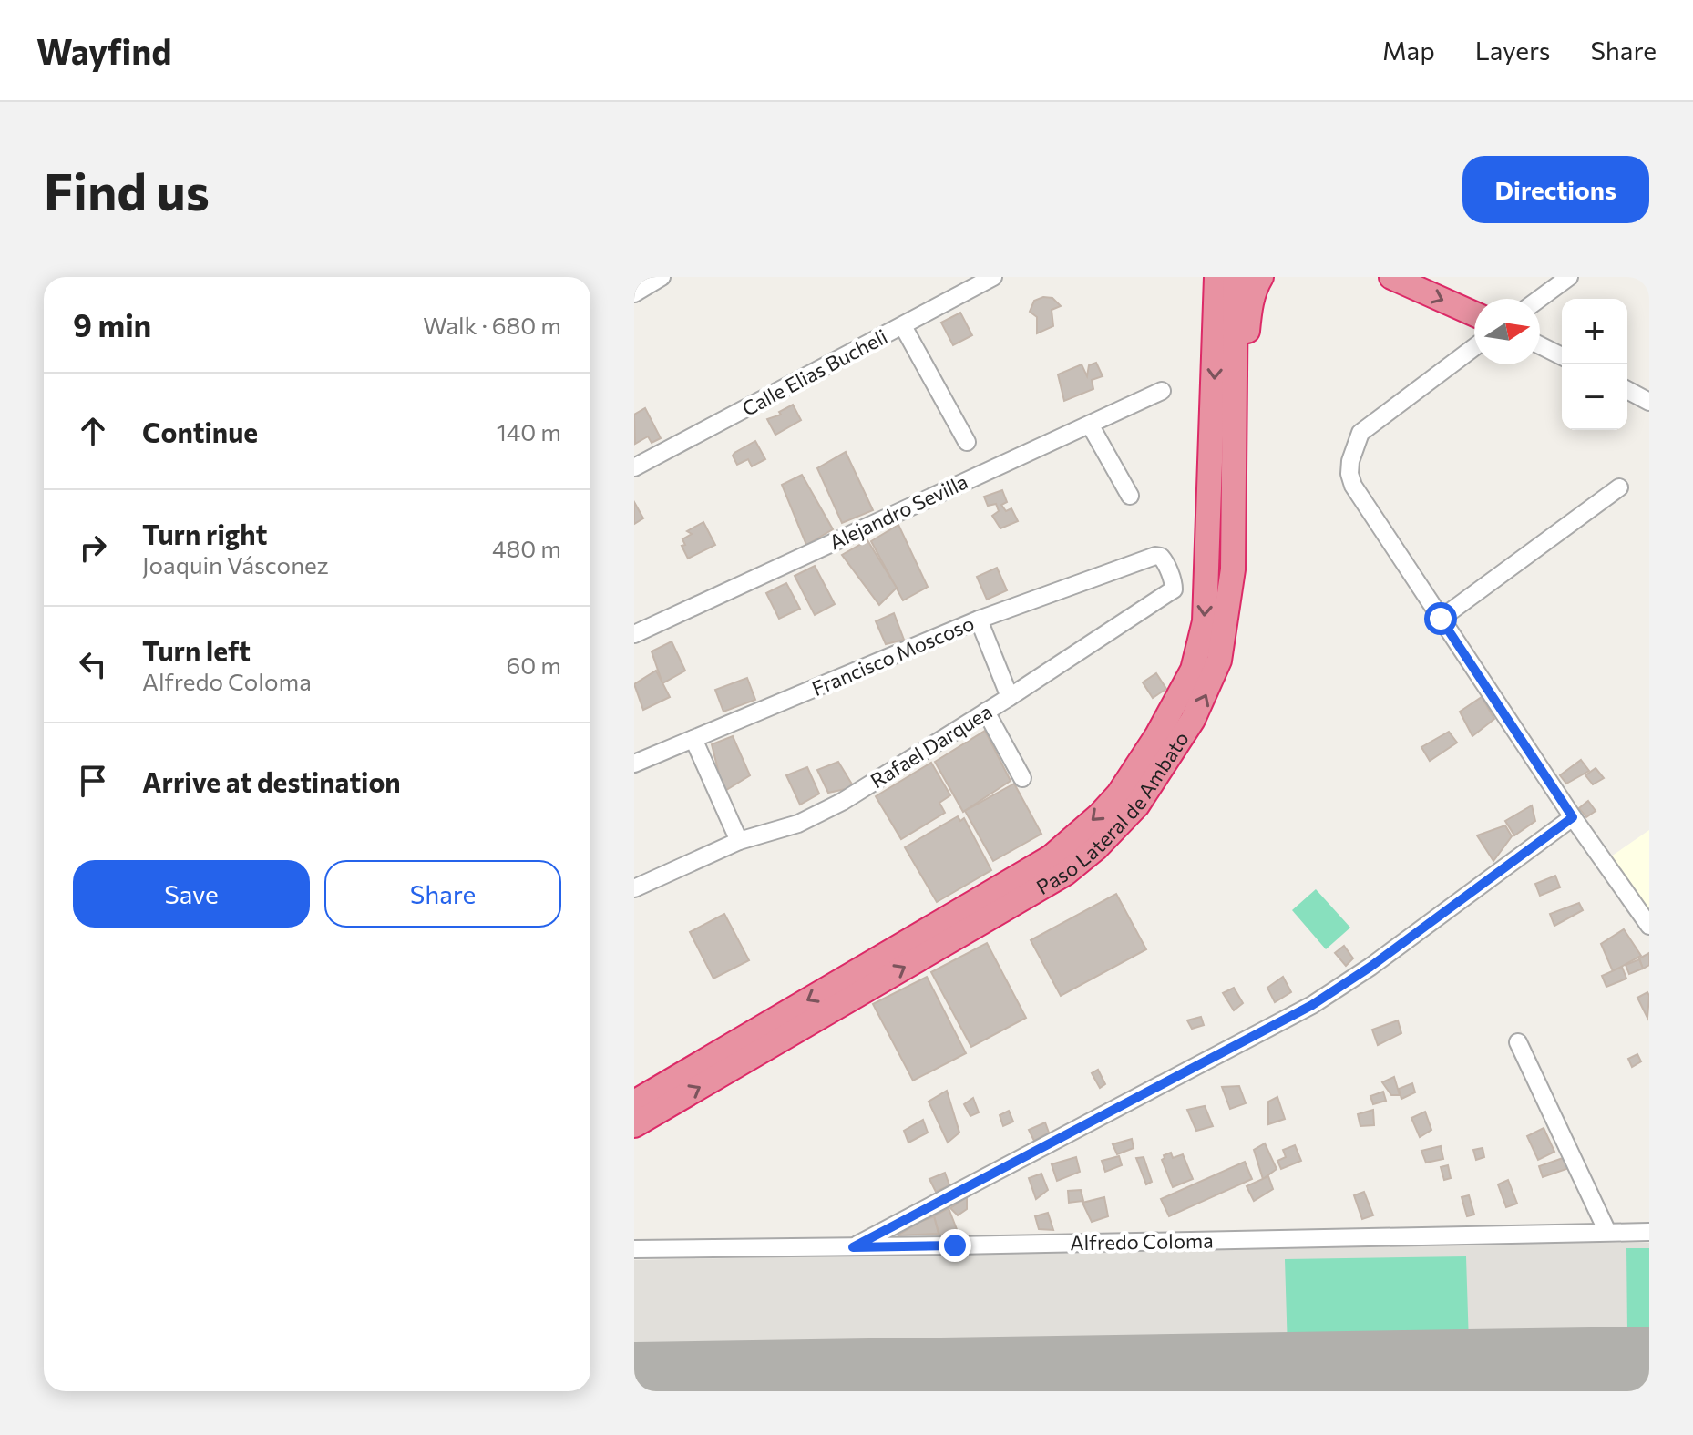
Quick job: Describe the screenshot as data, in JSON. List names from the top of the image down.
{
  "streets": {
    "highway": ["Paso Lateral de Ambato"],
    "street": [
      "Calle Elias Bucheli",
      "Alejandro Sevilla",
      "Francisco Moscoso",
      "Rafael Darquea",
      "Alfredo Coloma"
    ]
  },
  "crossings": [
    ["Francisco Moscoso", "Rafael Darquea"]
  ],
  "north": "right",
  "page": {
    "header": "Wayfind",
    "nav": ["Map", "Layers", "Share"],
    "buttons": [
      "Directions",
      ["Save", "Share"]
    ],
    "title": "Find us",
    "heading": ["9 min", "Walk · 680 m"],
    "map_buttons": ["+", "−"],
    "list": [
      ["Continue", "140 m"],
      ["Turn right", "Joaquin Vásconez", "480 m"],
      ["Turn left", "Alfredo Coloma", "60 m"],
      "Arrive at destination"
    ]
  }
}
